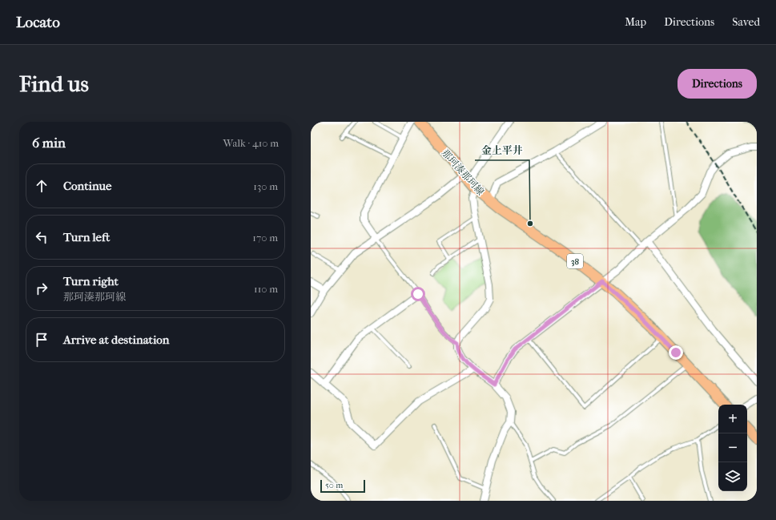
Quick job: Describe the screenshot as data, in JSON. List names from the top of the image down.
{
  "streets": {
    "main road": ["那珂湊那珂線", "38"]
  },
  "places": ["金上平井"],
  "scale_bar": "50 m",
  "page": {
    "header": "Locato",
    "nav": ["Map", "Directions", "Saved"],
    "buttons": "Directions",
    "title": "Find us",
    "heading": ["6 min", "Walk · 410 m"],
    "list": [
      ["Continue", "130 m"],
      ["Turn left", "170 m"],
      ["Turn right", "那珂湊那珂線", "110 m"],
      "Arrive at destination"
    ],
    "map_buttons": ["+", "−"],
    "scale": "50 m"
  }
}
